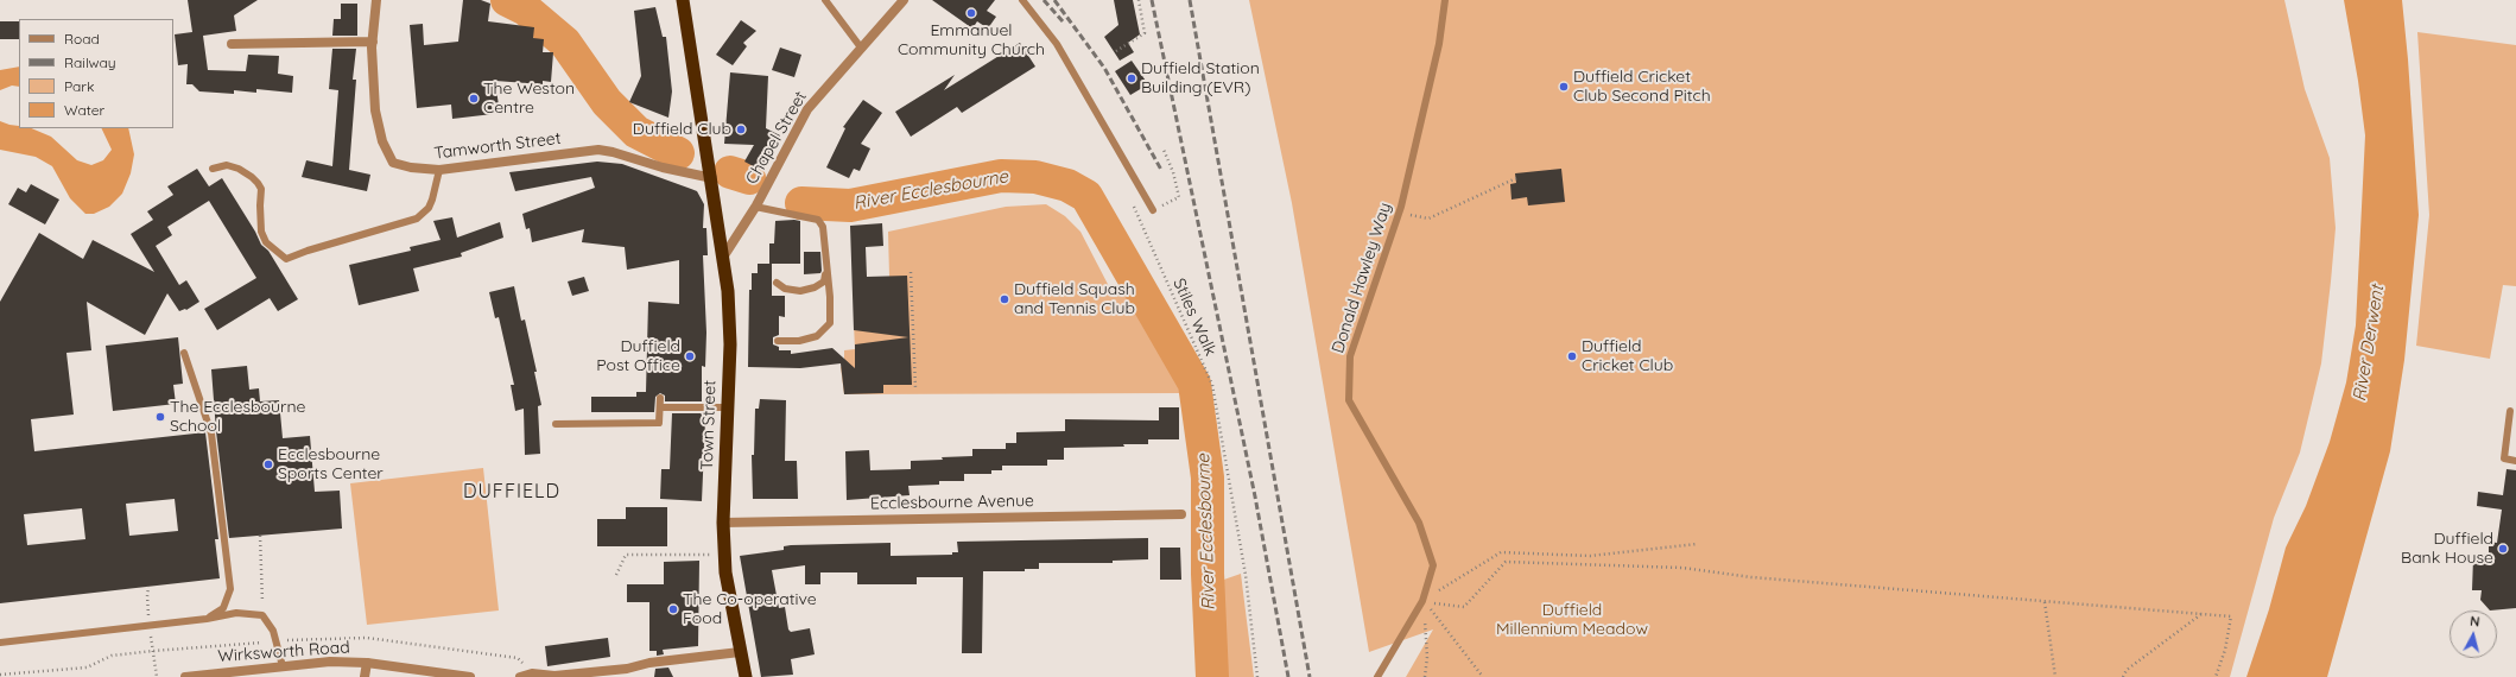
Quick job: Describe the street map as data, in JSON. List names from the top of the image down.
{
  "streets": {
    "highway": ["Town Street"],
    "street": [
      "Chapel Street",
      "Tamworth Street",
      "Ecclesbourne Avenue",
      "Wirksworth Road"
    ],
    "lane": ["Donald Hawley Way"],
    "path": ["Stiles Walk"]
  },
  "crossings": [
    ["Chapel Street", "Town Street"],
    ["Tamworth Street", "Town Street"],
    ["Town Street", "Ecclesbourne Avenue"]
  ],
  "districts": ["DUFFIELD"],
  "water": ["River Ecclesbourne", "River Derwent"],
  "parks": ["Duffield Millennium Meadow"],
  "places": [
    "Emmanuel Community Church",
    "Duffield Station Building (EVR)",
    "Duffield Cricket Club Second Pitch",
    "The Weston Centre",
    "Duffield Club",
    "Duffield Squash and Tennis Club",
    "Duffield Post Office",
    "Duffield Cricket Club",
    "The Ecclesbourne School",
    "Ecclesbourne Sports Center",
    "Duffield Bank House",
    "The Co-operative Food"
  ],
  "legend": [
    "Road",
    "Railway",
    "Park",
    "Water"
  ],
  "north": "top"
}
